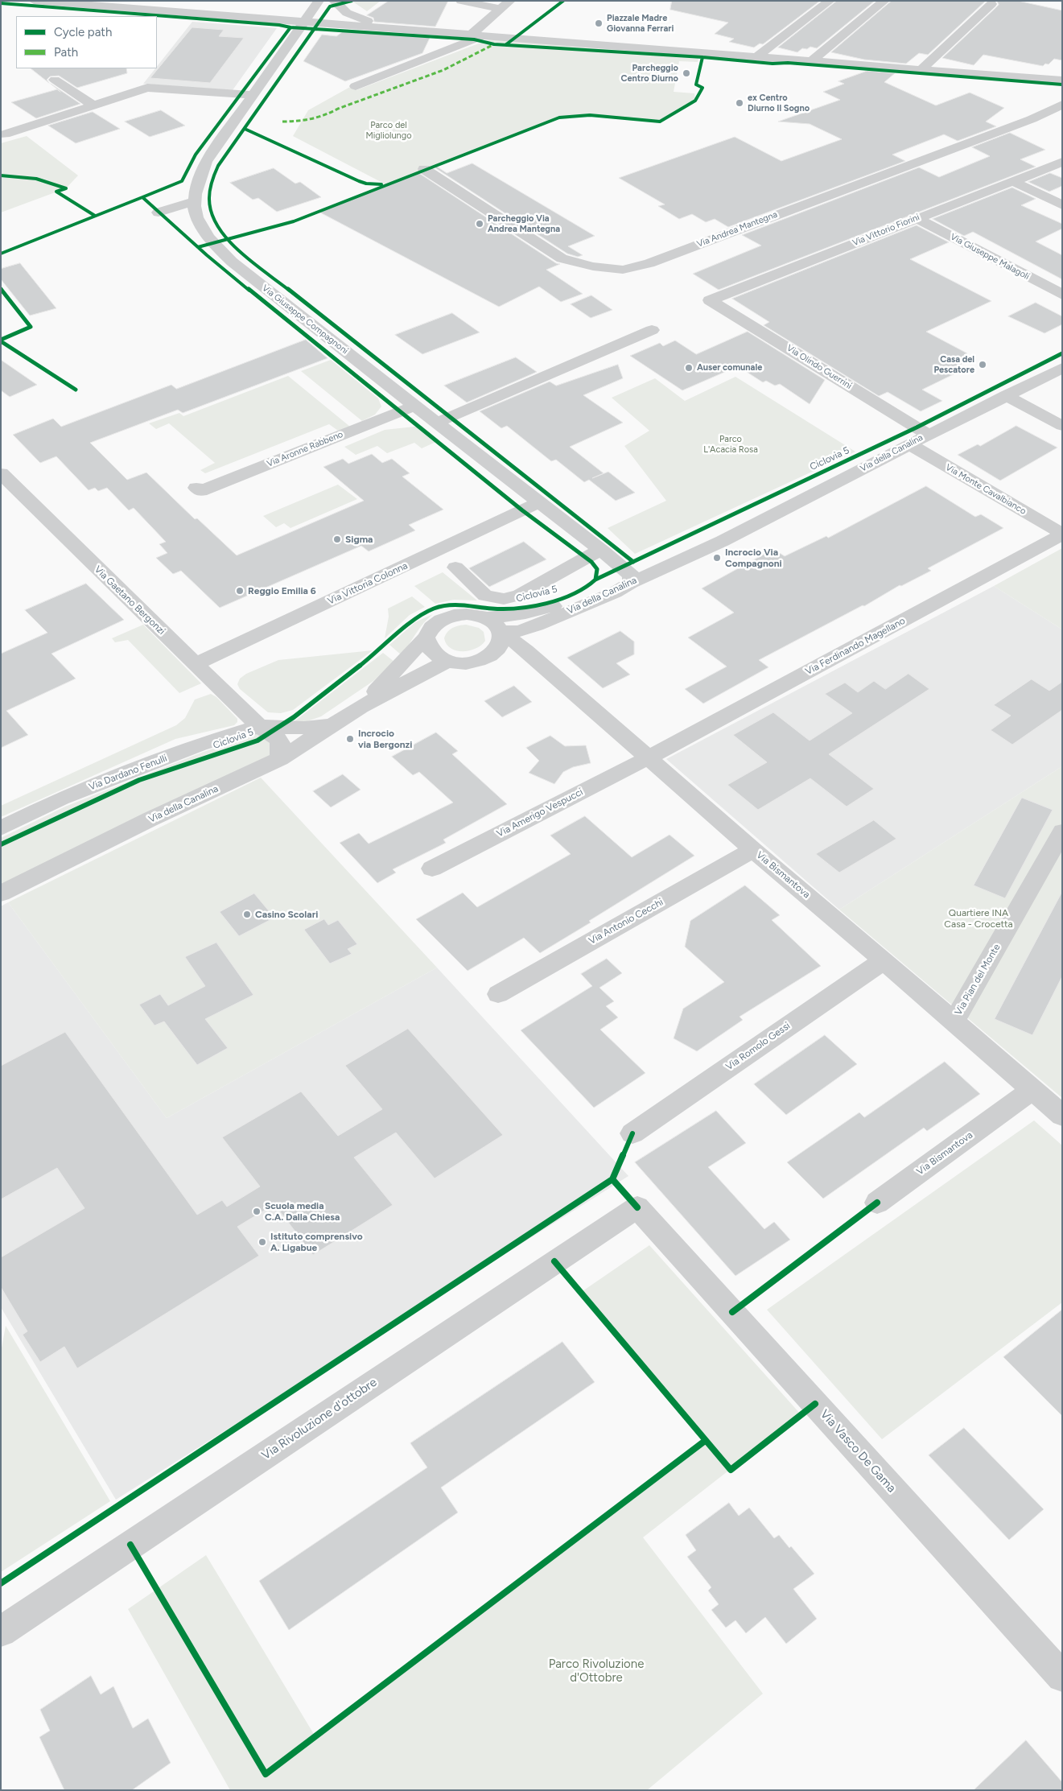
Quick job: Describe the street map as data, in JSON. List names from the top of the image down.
{
  "streets": {
    "street": [
      "Via Andrea Mantegna",
      "Via Vittorio Fiorini",
      "Via Giuseppe Malagoli",
      "Via Giuseppe Compagnoni",
      "Via Olindo Guerrini",
      "Via Aronne Rabbeno",
      "Via della Canalina",
      "Via Monte Cavalbianco",
      "Via Vittoria Colonna",
      "Via Gaetano Bergonzi",
      "Via Ferdinando Magellano",
      "Via Dardano Fenulli",
      "Via Amerigo Vespucci",
      "Via Bismantova",
      "Via Antonio Cecchi",
      "Via Pian del Monte",
      "Via Romolo Gessi",
      "Via Rivoluzione d'ottobre",
      "Via Vasco De Gama"
    ],
    "cycle path": ["Ciclovia 5"]
  },
  "crossings": [
    ["Via Vittorio Fiorini", "Via Giuseppe Malagoli"],
    ["Via Vittorio Fiorini", "Via Olindo Guerrini"],
    ["Via Giuseppe Compagnoni", "Via Aronne Rabbeno"],
    ["Via Giuseppe Compagnoni", "Via della Canalina"],
    ["Via Giuseppe Compagnoni", "Via Vittoria Colonna"],
    ["Via Olindo Guerrini", "Via della Canalina"],
    ["Via della Canalina", "Via Monte Cavalbianco"],
    ["Via della Canalina", "Via Gaetano Bergonzi"],
    ["Via della Canalina", "Via Bismantova"],
    ["Via Monte Cavalbianco", "Via Ferdinando Magellano"],
    ["Via Vittoria Colonna", "Via Gaetano Bergonzi"],
    ["Via Gaetano Bergonzi", "Via Dardano Fenulli"],
    ["Via Ferdinando Magellano", "Via Amerigo Vespucci"],
    ["Via Ferdinando Magellano", "Via Bismantova"],
    ["Via Amerigo Vespucci", "Via Bismantova"],
    ["Via Bismantova", "Via Antonio Cecchi"],
    ["Via Bismantova", "Via Pian del Monte"],
    ["Via Bismantova", "Via Romolo Gessi"],
    ["Via Rivoluzione d'ottobre", "Via Vasco De Gama"]
  ],
  "parks": [
    "Parco del Migliolungo",
    "Parco L'Acacia Rosa",
    "Quartiere INA Casa - Crocetta",
    "Parco Rivoluzione d'Ottobre"
  ],
  "places": [
    "Piazzale Madre Giovanna Ferrari",
    "Parcheggio Centro Diurno",
    "ex Centro Diurno Il Sogno",
    "Parcheggio Via Andrea Mantegna",
    "Casa del Pescatore",
    "Auser comunale",
    "Sigma",
    "Incrocio Via Compagnoni",
    "Reggio Emilia 6",
    "Incrocio via Bergonzi",
    "Casino Scolari",
    "Scuola media C.A. Dalla Chiesa",
    "Istituto comprensivo A. Ligabue"
  ],
  "legend": ["Cycle path", "Path"]
}
